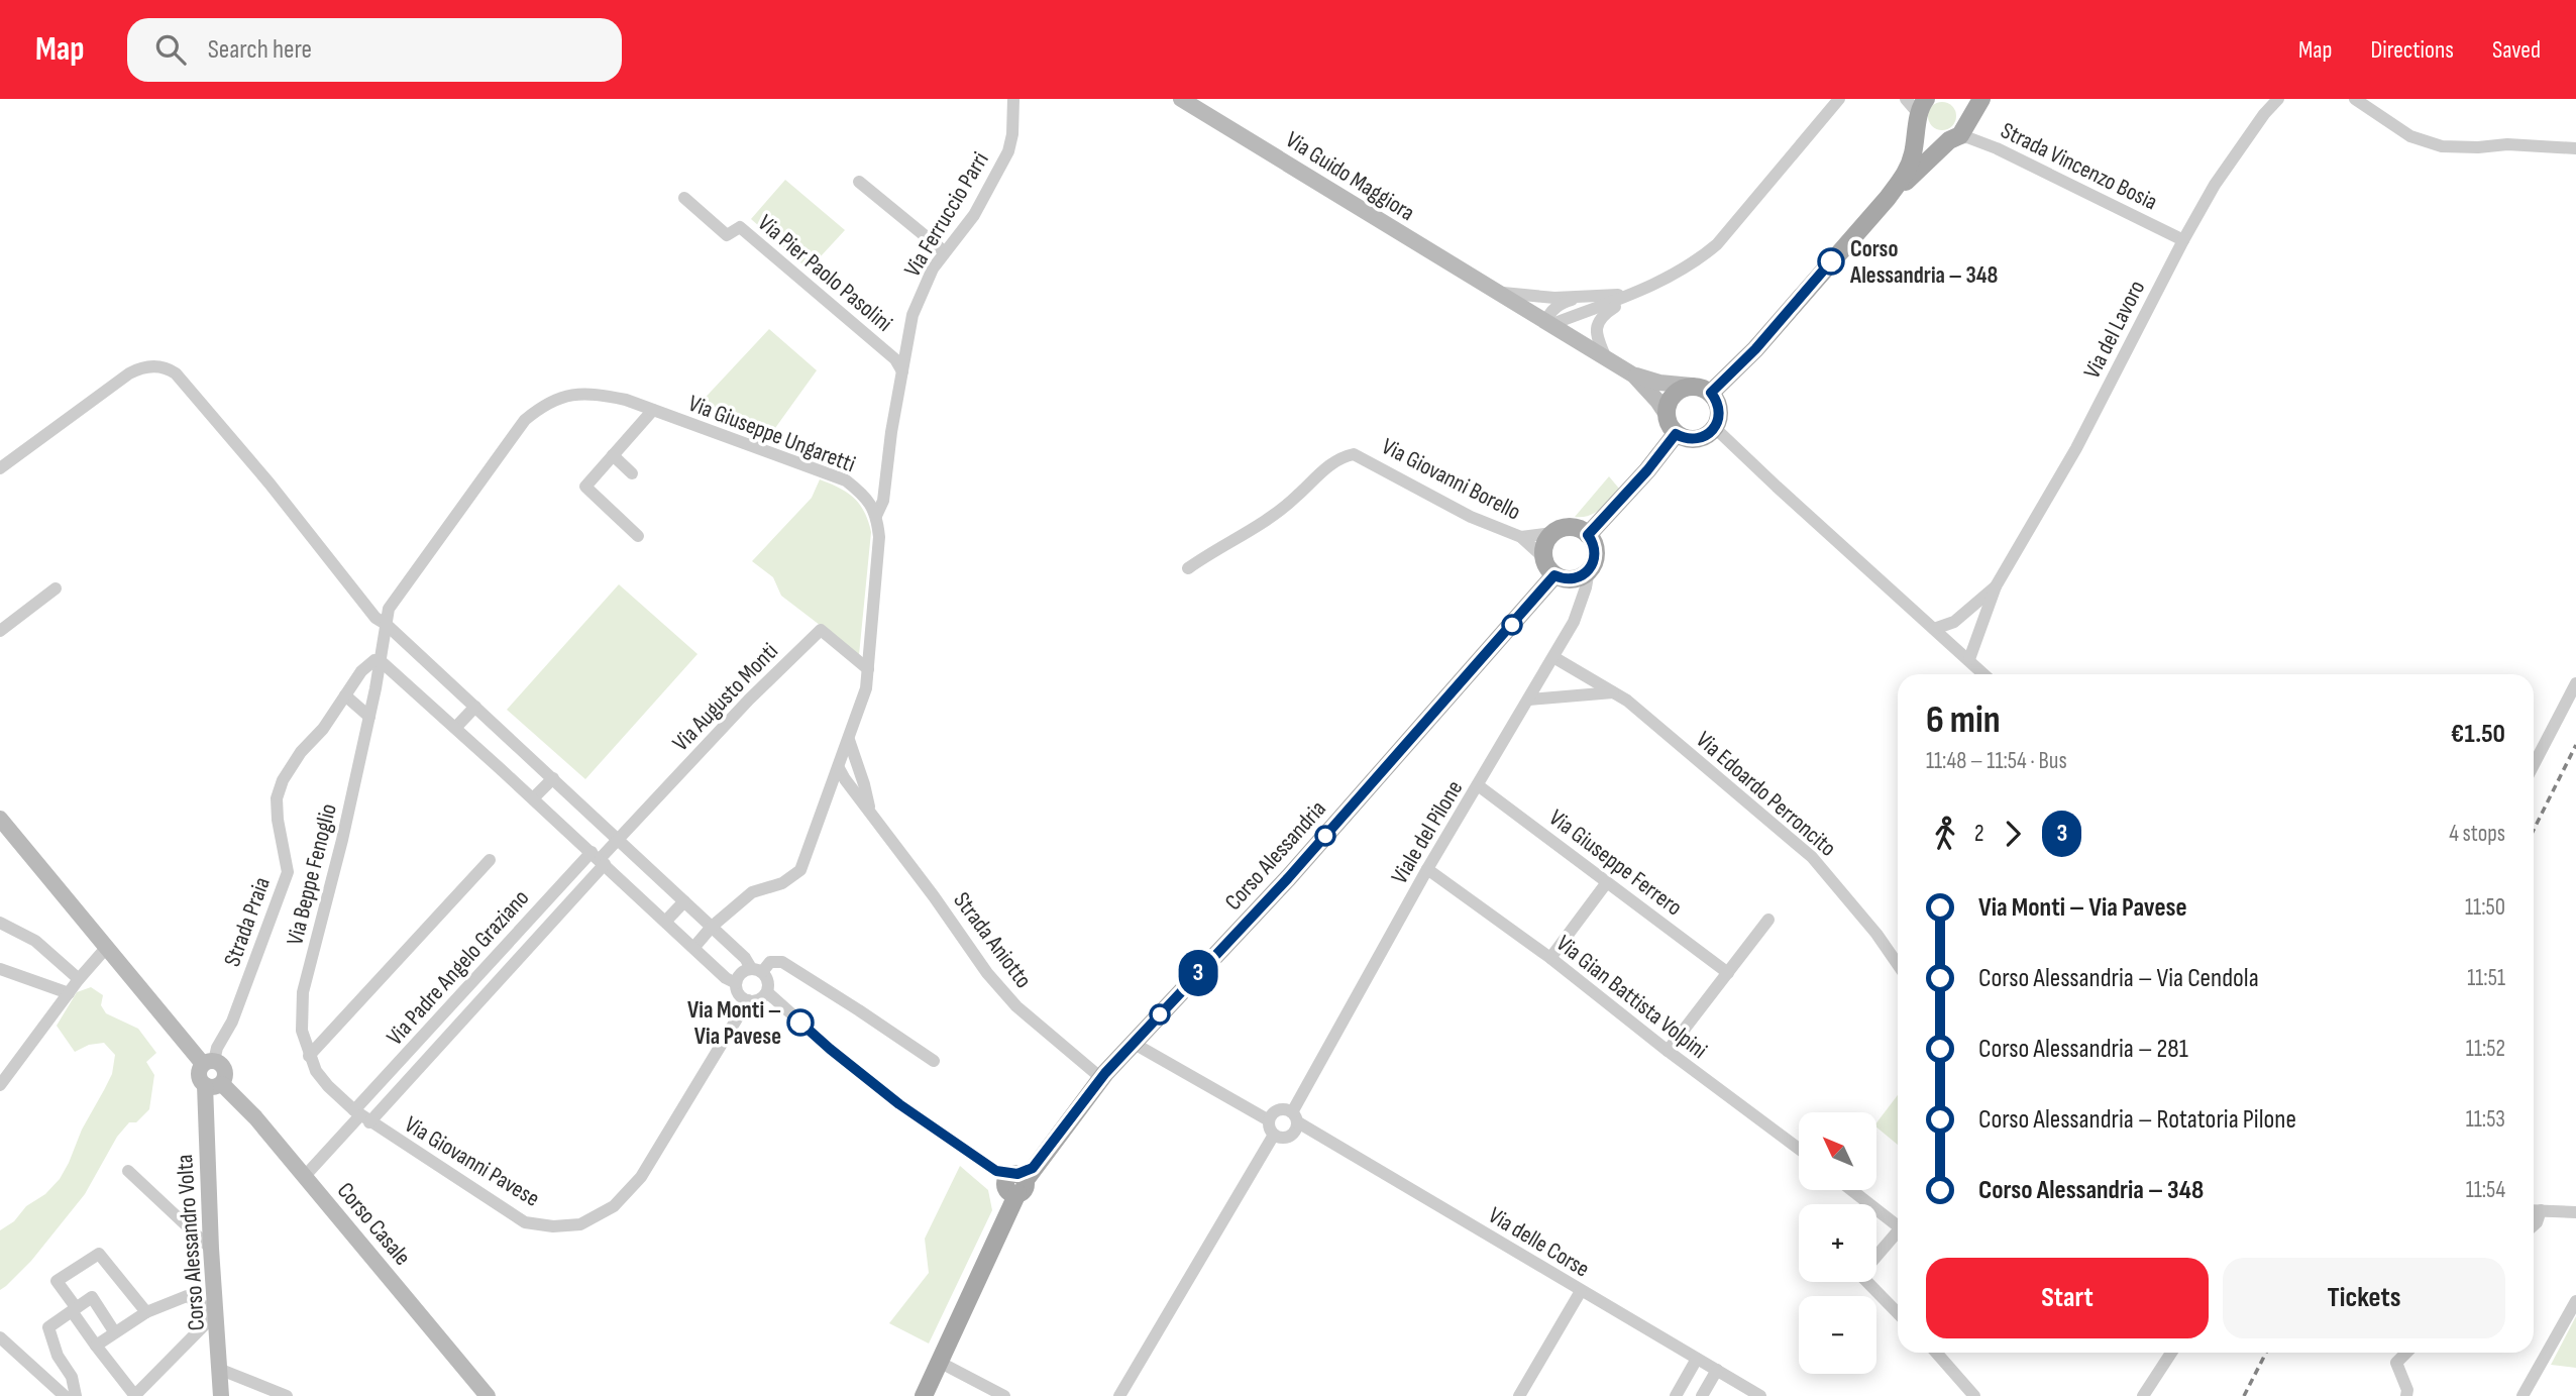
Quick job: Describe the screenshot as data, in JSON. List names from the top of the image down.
{
  "streets": {
    "main road": ["Corso Alessandria"],
    "street": [
      "Strada Vincenzo Bosia",
      "Via Guido Maggiora",
      "Via Ferruccio Parri",
      "Via Pier Paolo Pasolini",
      "Via del Lavoro",
      "Via Giuseppe Ungaretti",
      "Via Giovanni Borello",
      "Via Augusto Monti",
      "Via Edoardo Perroncito",
      "Viale del Pilone",
      "Via Giuseppe Ferrero",
      "Via Beppe Fenoglio",
      "Strada Praia",
      "Strada Aniotto",
      "Via Padre Angelo Graziano",
      "Via Gian Battista Volpini",
      "Via Giovanni Pavese",
      "Corso Casale",
      "Via delle Corse",
      "Corso Alessandro Volta"
    ]
  },
  "crossings": [
    ["Strada Vincenzo Bosia", "Via del Lavoro"],
    ["Via Ferruccio Parri", "Via Pier Paolo Pasolini"],
    ["Via Ferruccio Parri", "Via Giuseppe Ungaretti"],
    ["Via Giuseppe Ungaretti", "Via Beppe Fenoglio"],
    ["Via Giovanni Borello", "Viale del Pilone"],
    ["Via Giovanni Borello", "Corso Alessandria"],
    ["Via Augusto Monti", "Via Padre Angelo Graziano"],
    ["Via Edoardo Perroncito", "Viale del Pilone"],
    ["Viale del Pilone", "Corso Alessandria"],
    ["Viale del Pilone", "Via Giuseppe Ferrero"],
    ["Viale del Pilone", "Via Gian Battista Volpini"],
    ["Viale del Pilone", "Via delle Corse"],
    ["Corso Alessandria", "Strada Aniotto"],
    ["Via Beppe Fenoglio", "Strada Praia"],
    ["Via Beppe Fenoglio", "Via Padre Angelo Graziano"],
    ["Via Beppe Fenoglio", "Via Giovanni Pavese"],
    ["Via Padre Angelo Graziano", "Via Giovanni Pavese"],
    ["Via Padre Angelo Graziano", "Corso Casale"],
    ["Corso Casale", "Corso Alessandro Volta"]
  ],
  "places": ["Corso Alessandria – 348", "Via Monti – Via Pavese"],
  "lines": ["bus line 3"],
  "north": "top left",
  "page": {
    "header": "Map",
    "search": "Search here",
    "nav": ["Map", "Directions", "Saved"],
    "on_map": "3",
    "heading": ["6 min", "11:48 – 11:54 · Bus", "€1.50"],
    "legs": ["2", "3", "4 stops"],
    "list": [
      {
        "name": "Via Monti – Via Pavese",
        "value": "11:50"
      },
      {
        "name": "Corso Alessandria – Via Cendola",
        "value": "11:51"
      },
      {
        "name": "Corso Alessandria – 281",
        "value": "11:52"
      },
      {
        "name": "Corso Alessandria – Rotatoria Pilone",
        "value": "11:53"
      },
      {
        "name": "Corso Alessandria – 348",
        "value": "11:54"
      }
    ],
    "map_buttons": ["+", "−"],
    "buttons": ["Start", "Tickets"]
  }
}
